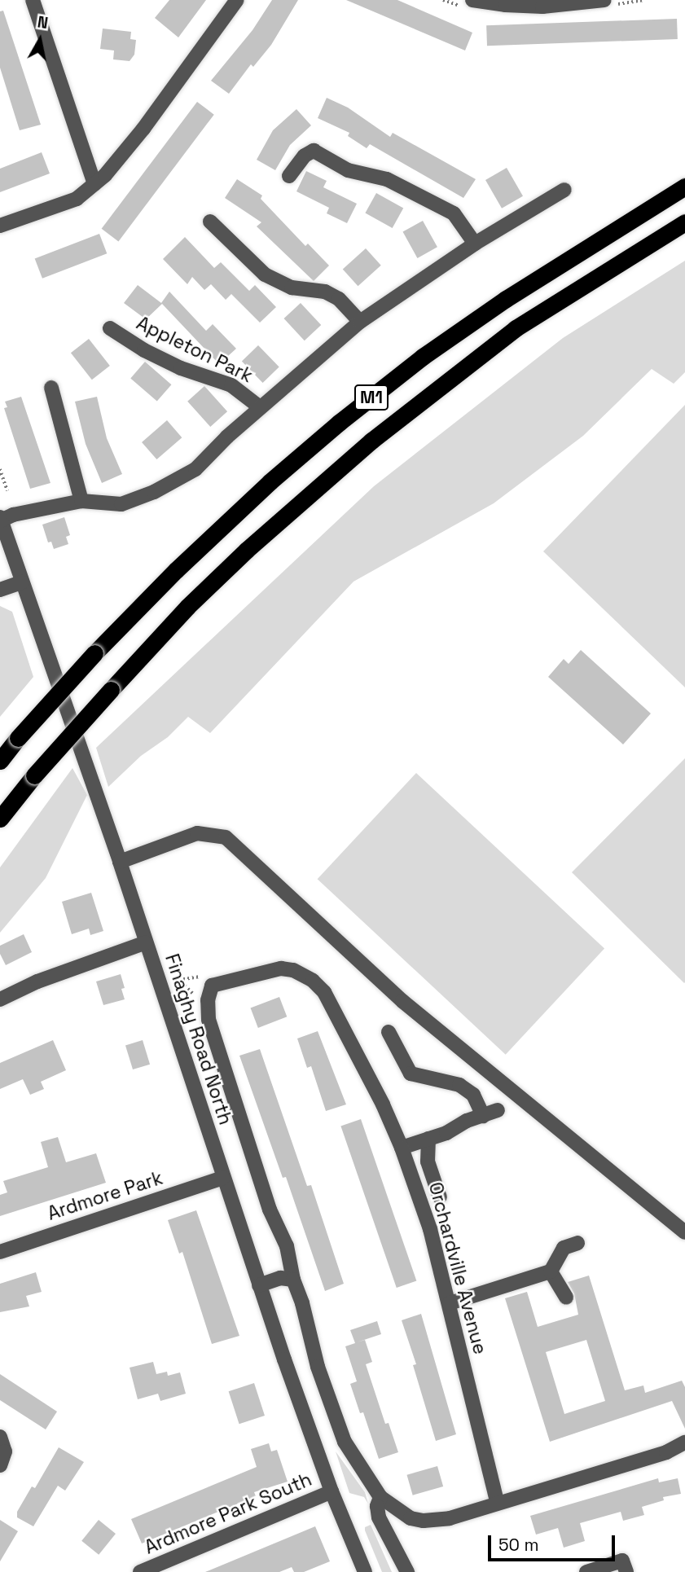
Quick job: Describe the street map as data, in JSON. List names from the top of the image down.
{
  "streets": {
    "highway": ["M1"],
    "street": [
      "Appleton Park",
      "Finaghy Road North",
      "Ardmore Park",
      "Orchardville Avenue",
      "Ardmore Park South"
    ]
  },
  "crossings": [
    ["Appleton Park", "Finaghy Road North"],
    ["Finaghy Road North", "Ardmore Park"],
    ["Finaghy Road North", "Ardmore Park South"]
  ],
  "scale_bar": "50 m",
  "north": "top"
}
